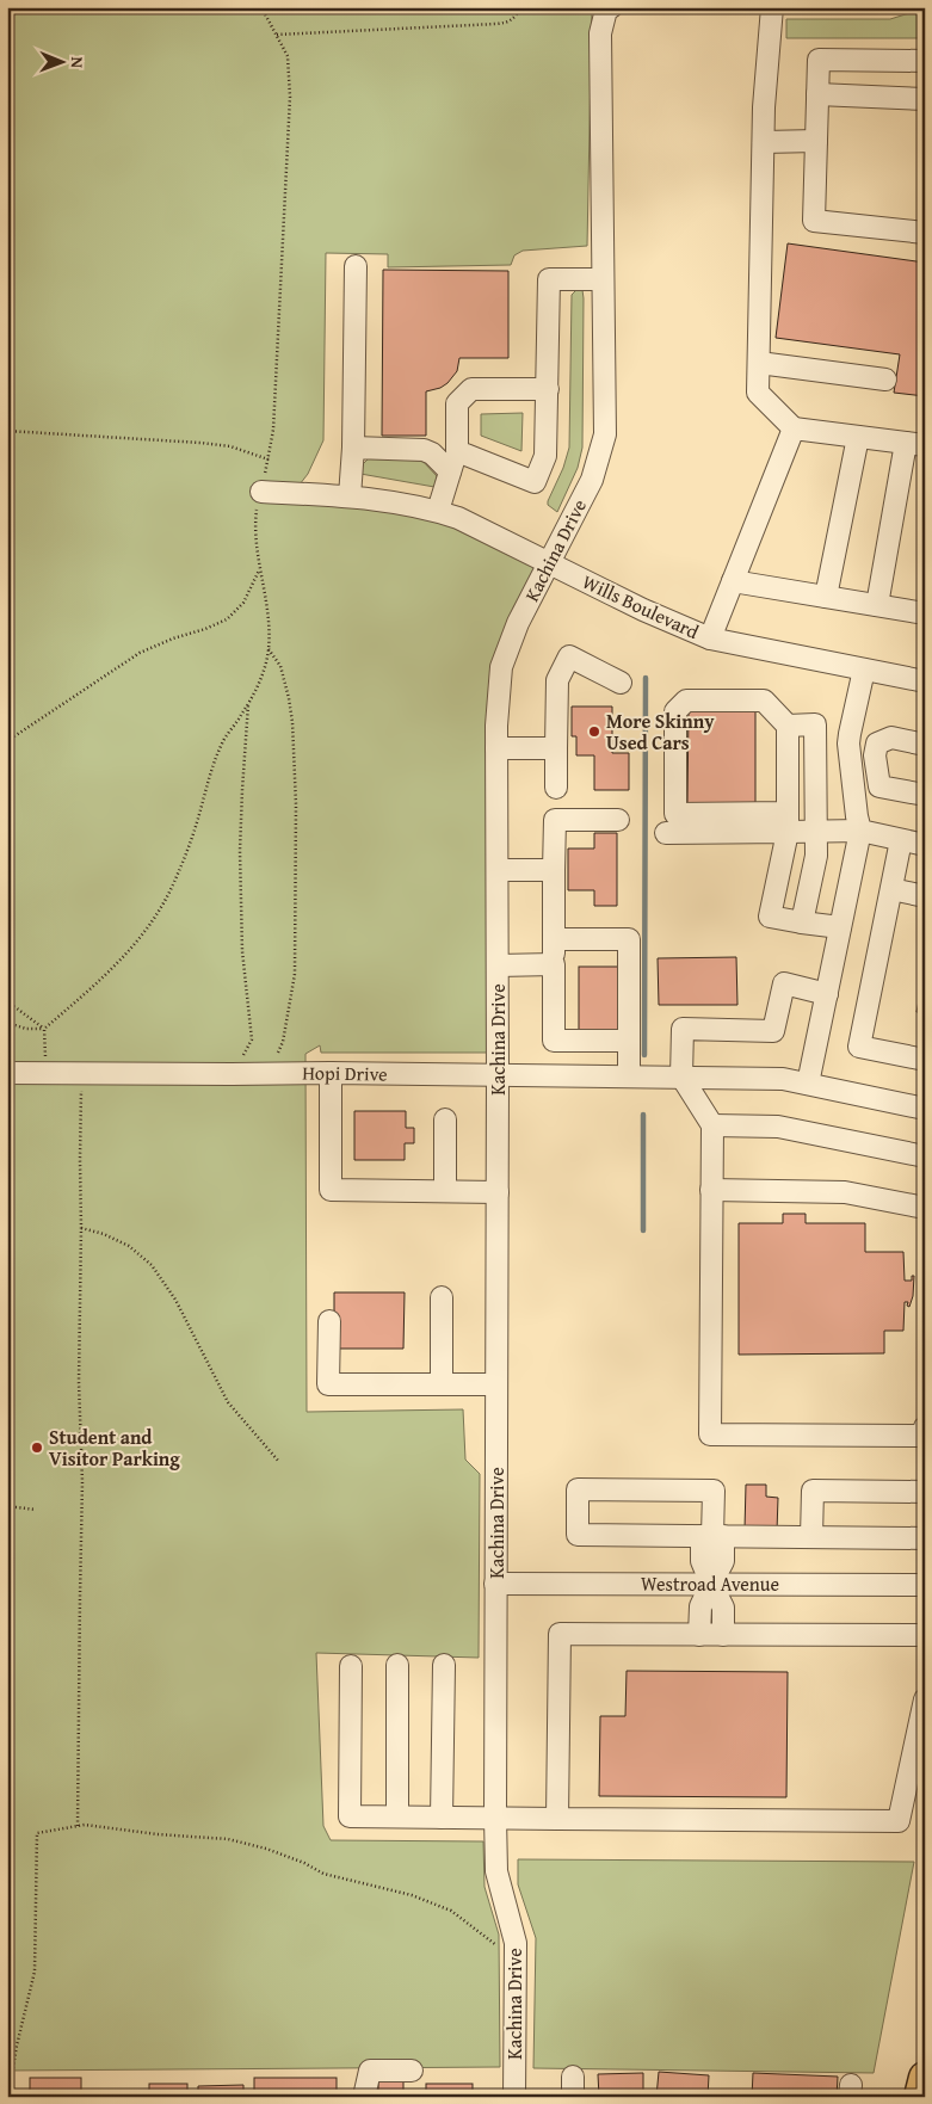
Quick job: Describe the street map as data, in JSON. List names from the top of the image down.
{
  "streets": {
    "street": [
      "Kachina Drive",
      "Wills Boulevard",
      "Hopi Drive",
      "Westroad Avenue"
    ]
  },
  "crossings": [
    ["Kachina Drive", "Wills Boulevard"],
    ["Kachina Drive", "Hopi Drive"],
    ["Kachina Drive", "Westroad Avenue"]
  ],
  "places": ["More Skinny Used Cars", "Student and Visitor Parking"],
  "north": "right"
}
